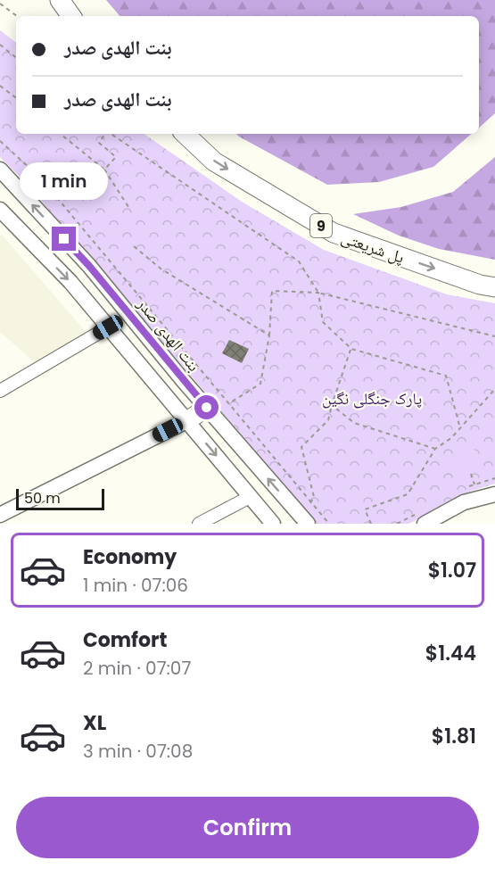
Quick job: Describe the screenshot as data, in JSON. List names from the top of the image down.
{
  "streets": {
    "main road": ["9", "پل شریعتی"],
    "street": ["بنت الهدی صدر"]
  },
  "one_way": ["پل شریعتی"],
  "parks": ["پارک جنگلی نگین"],
  "scale_bar": "50 m",
  "page": {
    "banner": ["بنت الهدی صدر", "بنت الهدی صدر"],
    "bubble": "1 min",
    "scale": "50 m",
    "list": [
      {
        "name": "Economy",
        "note": "1 min · 07:06",
        "value": "$1.07"
      },
      {
        "name": "Comfort",
        "note": "2 min · 07:07",
        "value": "$1.44"
      },
      {
        "name": "XL",
        "note": "3 min · 07:08",
        "value": "$1.81"
      }
    ],
    "buttons": "Confirm"
  }
}
